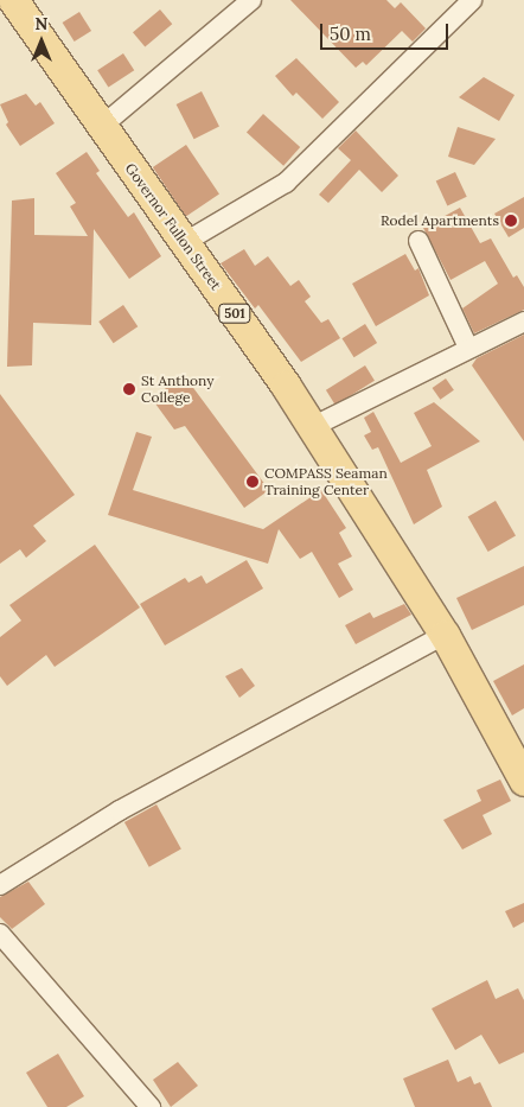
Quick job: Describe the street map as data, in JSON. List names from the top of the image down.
{
  "streets": {
    "main road": ["Governor Fullon Street", "501"]
  },
  "crossings": [
    ["Governor Fullon Street", "501"]
  ],
  "places": ["Rodel Apartments", "St Anthony College", "COMPASS Seaman Training Center"],
  "scale_bar": "50 m",
  "north": "top"
}
